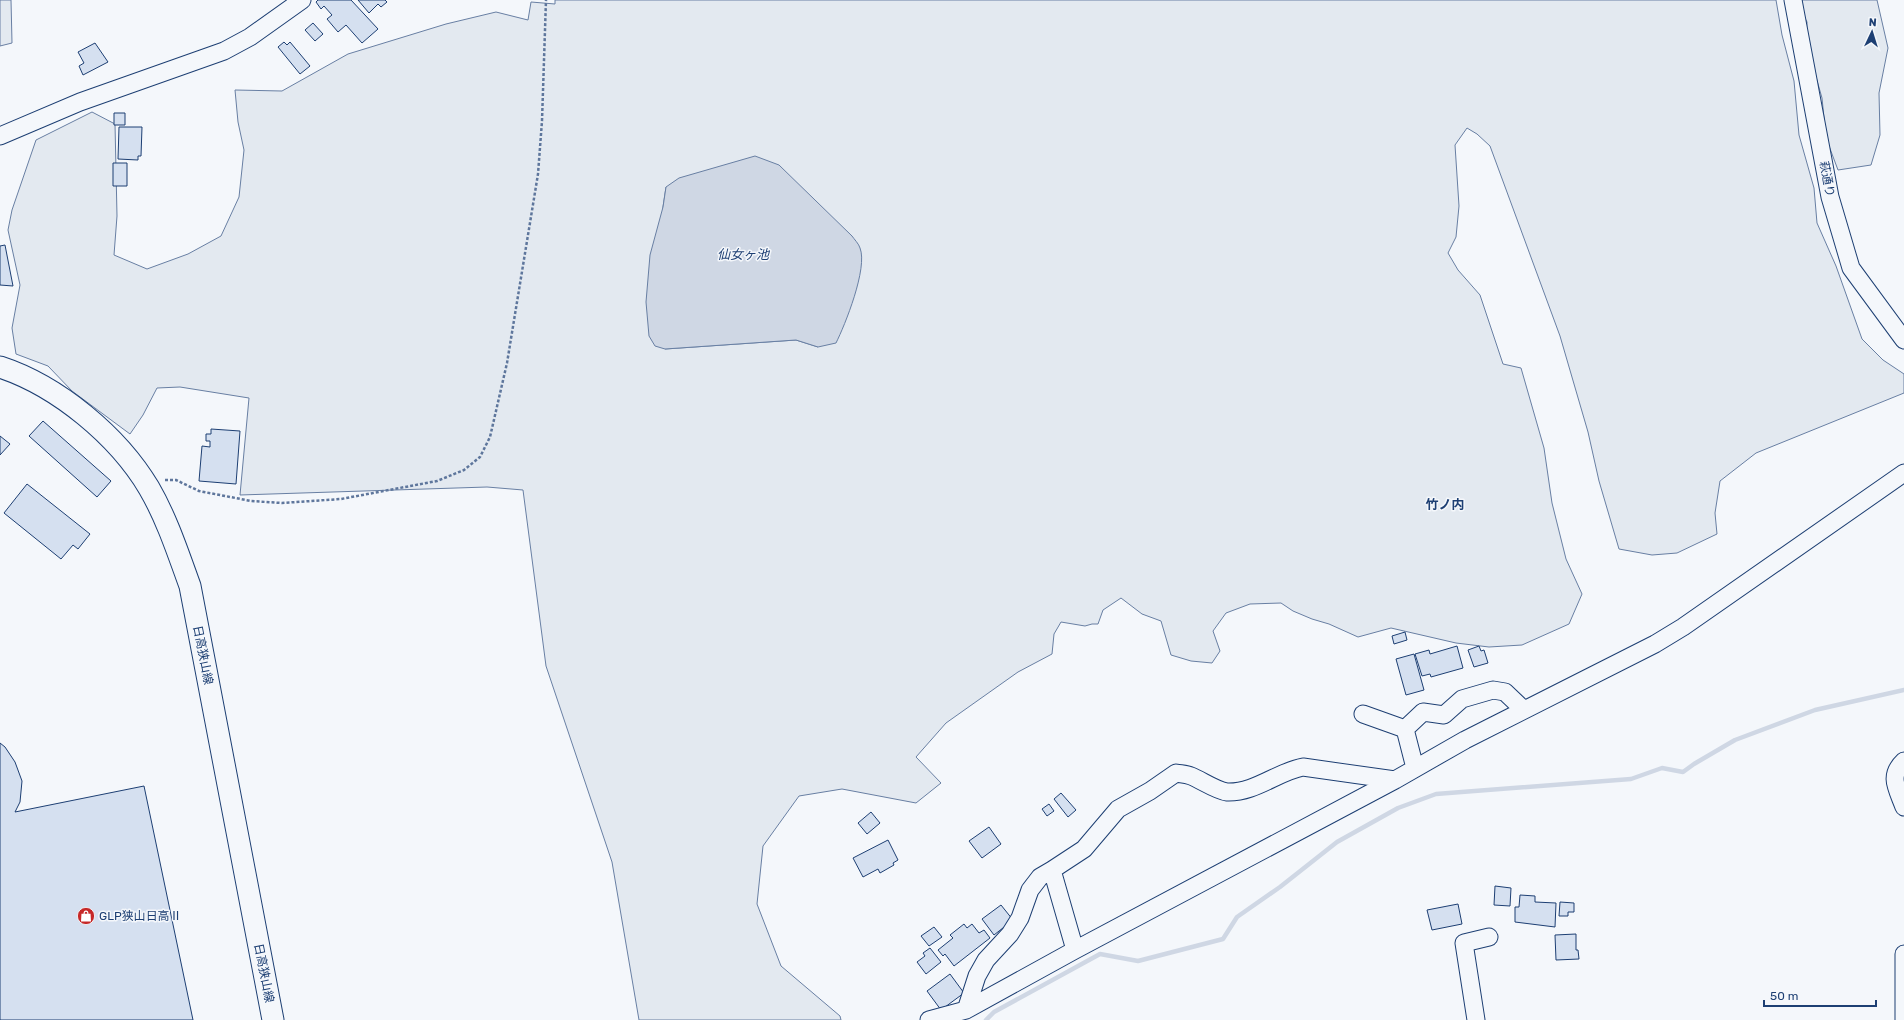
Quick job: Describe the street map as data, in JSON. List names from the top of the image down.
{
  "streets": {
    "main road": ["日高狭山線"],
    "street": ["萩通り"]
  },
  "districts": ["竹ノ内"],
  "water": ["仙女ヶ池"],
  "places": {
    "shop": ["GLP狭山日高Ⅱ"]
  },
  "scale_bar": "50 m",
  "north": "top"
}
